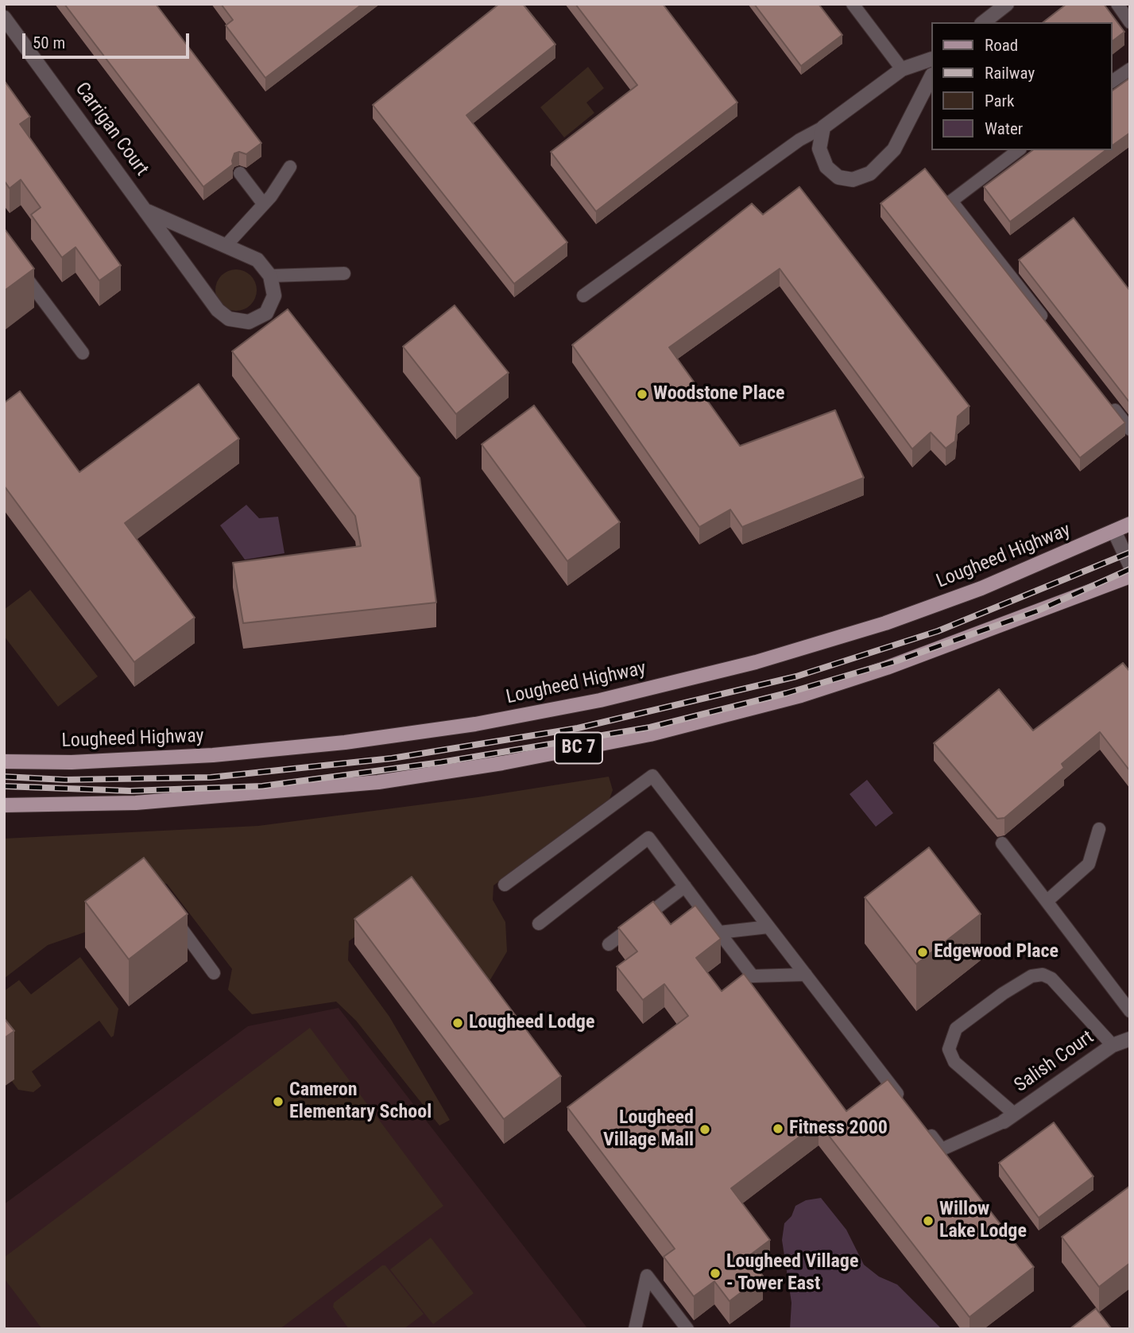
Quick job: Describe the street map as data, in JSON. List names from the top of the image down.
{
  "streets": {
    "main road": ["Lougheed Highway", "BC 7"],
    "street": ["Carrigan Court", "Salish Court"]
  },
  "places": [
    "Woodstone Place",
    "Edgewood Place",
    "Lougheed Lodge",
    "Cameron Elementary School",
    "Fitness 2000",
    "Lougheed Village Mall",
    "Willow Lake Lodge",
    "Lougheed Village - Tower East"
  ],
  "legend": [
    "Road",
    "Railway",
    "Park",
    "Water"
  ],
  "scale_bar": "50 m"
}
